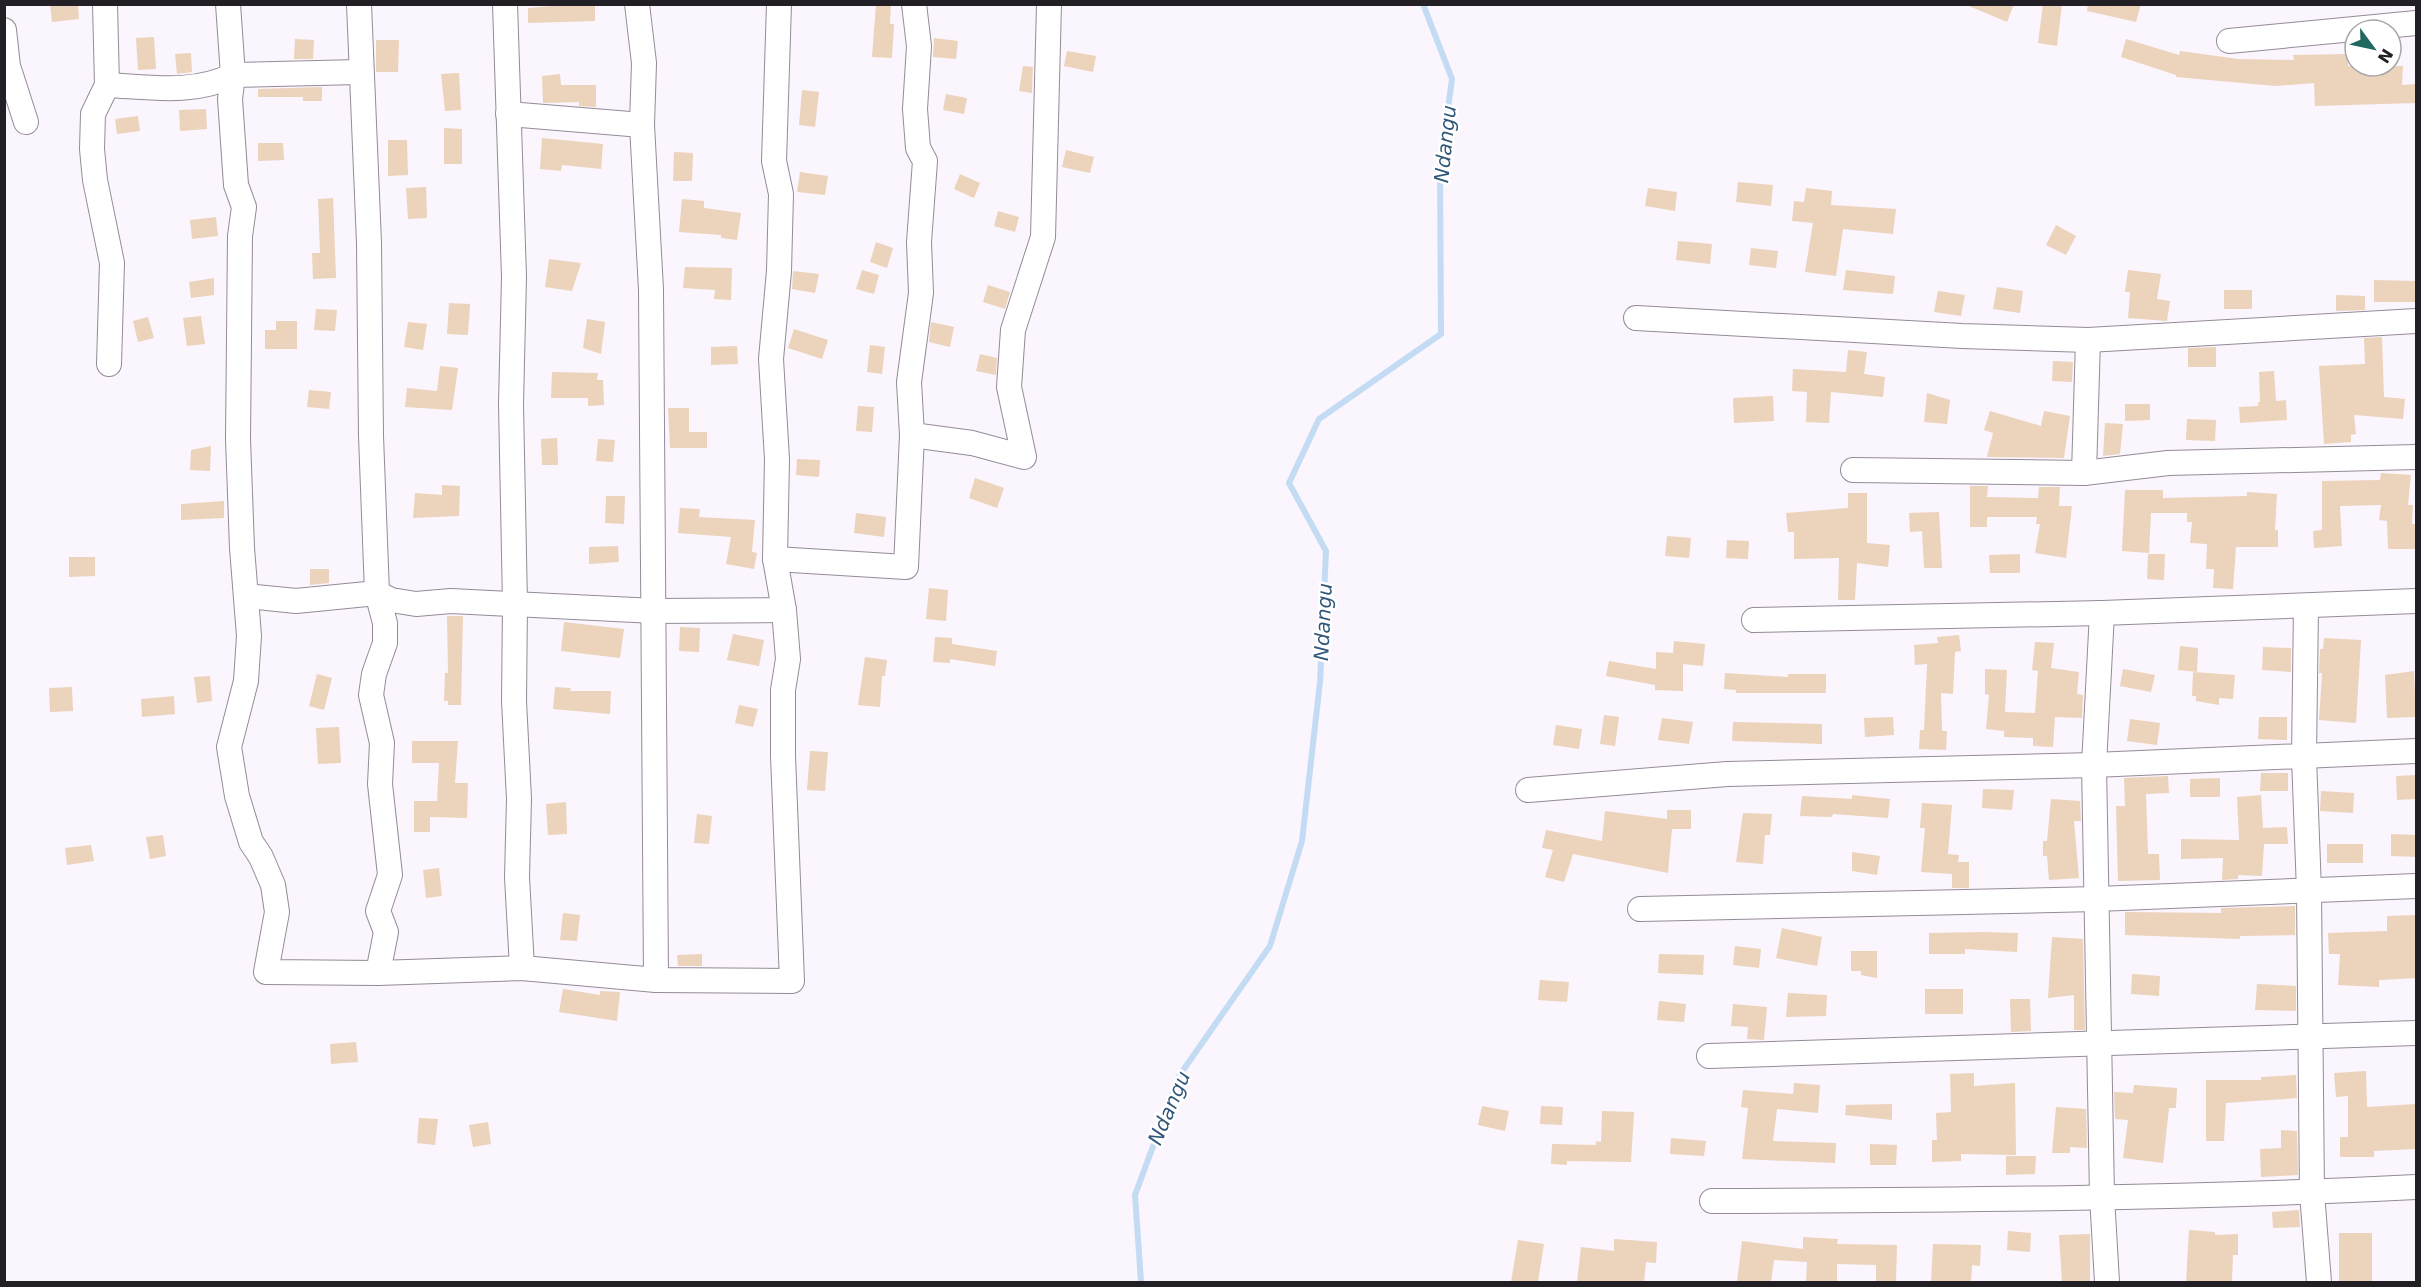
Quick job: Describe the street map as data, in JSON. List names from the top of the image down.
{
  "water": ["Ndangu"],
  "north": "bottom right"
}
